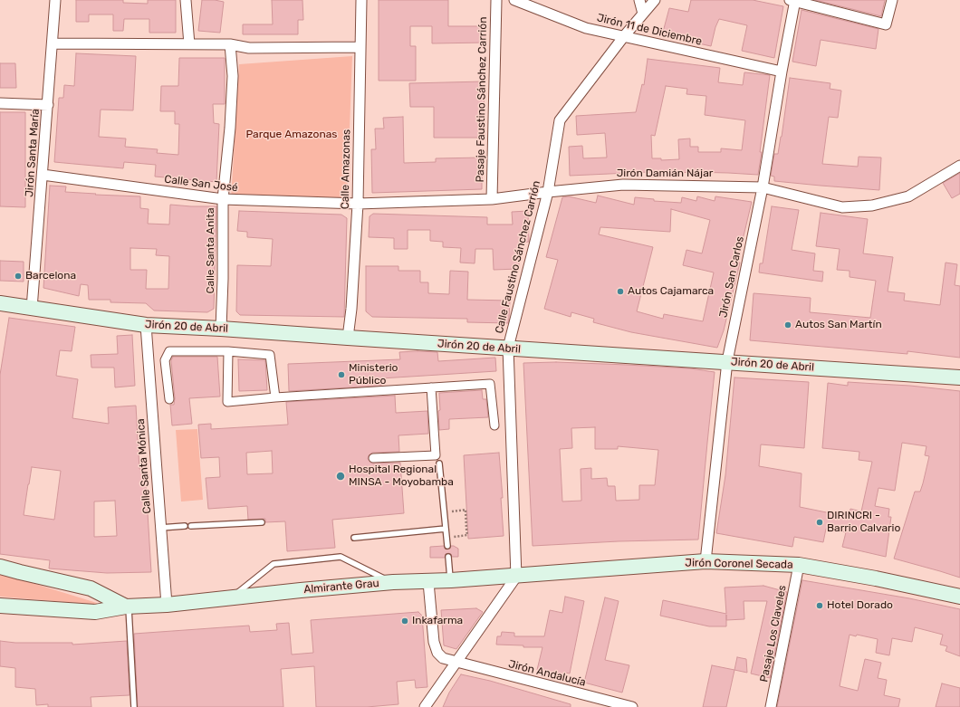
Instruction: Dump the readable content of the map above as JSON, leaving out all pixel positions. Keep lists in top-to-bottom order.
{
  "streets": {
    "main road": ["Jirón 20 de Abril", "Jirón Coronel Secada", "Almirante Grau"],
    "street": [
      "Jirón 11 de Diciembre",
      "Pasaje Faustino Sánchez Carrión",
      "Jirón Santa María",
      "Calle Amazonas",
      "Jirón Damián Nájar",
      "Calle San José",
      "Calle Santa Anita",
      "Calle Faustino Sánchez Carrión",
      "Jirón San Carlos",
      "Calle Santa Mónica",
      "Pasaje Los Claveles",
      "Jirón Andalucía"
    ]
  },
  "crossings": [
    ["Jirón 11 de Diciembre", "Calle Faustino Sánchez Carrión"],
    ["Jirón 11 de Diciembre", "Jirón San Carlos"],
    ["Pasaje Faustino Sánchez Carrión", "Jirón Damián Nájar"],
    ["Jirón Santa María", "Calle San José"],
    ["Jirón Santa María", "Jirón 20 de Abril"],
    ["Calle Amazonas", "Jirón Damián Nájar"],
    ["Calle Amazonas", "Calle San José"],
    ["Calle Amazonas", "Jirón 20 de Abril"],
    ["Jirón Damián Nájar", "Calle San José"],
    ["Jirón Damián Nájar", "Calle Faustino Sánchez Carrión"],
    ["Jirón Damián Nájar", "Jirón San Carlos"],
    ["Calle San José", "Calle Santa Anita"],
    ["Calle Santa Anita", "Jirón 20 de Abril"],
    ["Calle Faustino Sánchez Carrión", "Jirón 20 de Abril"],
    ["Calle Faustino Sánchez Carrión", "Jirón Coronel Secada"],
    ["Calle Faustino Sánchez Carrión", "Almirante Grau"],
    ["Jirón San Carlos", "Jirón 20 de Abril"],
    ["Jirón San Carlos", "Jirón Coronel Secada"],
    ["Jirón 20 de Abril", "Calle Santa Mónica"],
    ["Calle Santa Mónica", "Almirante Grau"],
    ["Jirón Coronel Secada", "Almirante Grau"],
    ["Jirón Coronel Secada", "Pasaje Los Claveles"],
    ["Almirante Grau", "Jirón Andalucía"]
  ],
  "parks": ["Parque Amazonas"],
  "places": [
    "Barcelona",
    "Autos Cajamarca",
    "Autos San Martín",
    "Ministerio Público",
    "Hospital Regional MINSA - Moyobamba",
    "DIRINCRI - Barrio Calvario",
    "Hotel Dorado",
    "Inkafarma"
  ]
}
